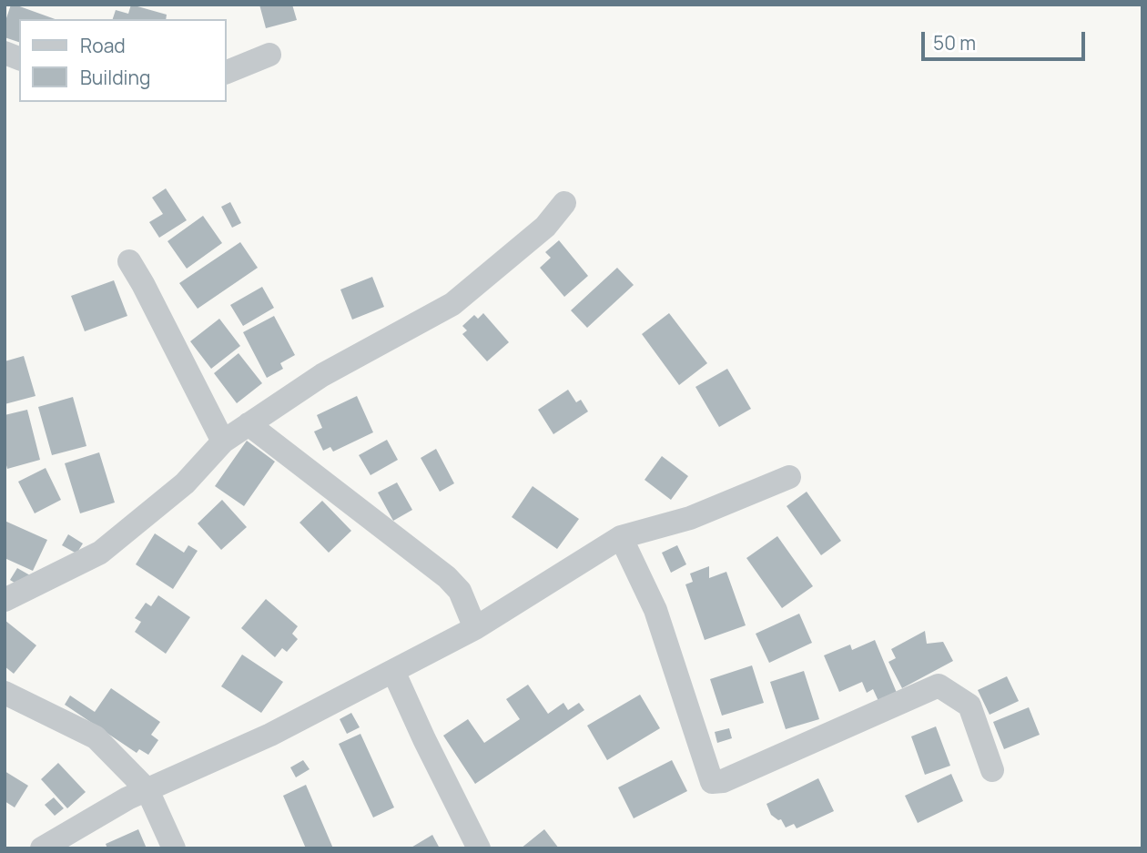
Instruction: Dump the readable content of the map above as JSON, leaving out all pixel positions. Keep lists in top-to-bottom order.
{
  "legend": ["Road", "Building"],
  "scale_bar": "50 m"
}
